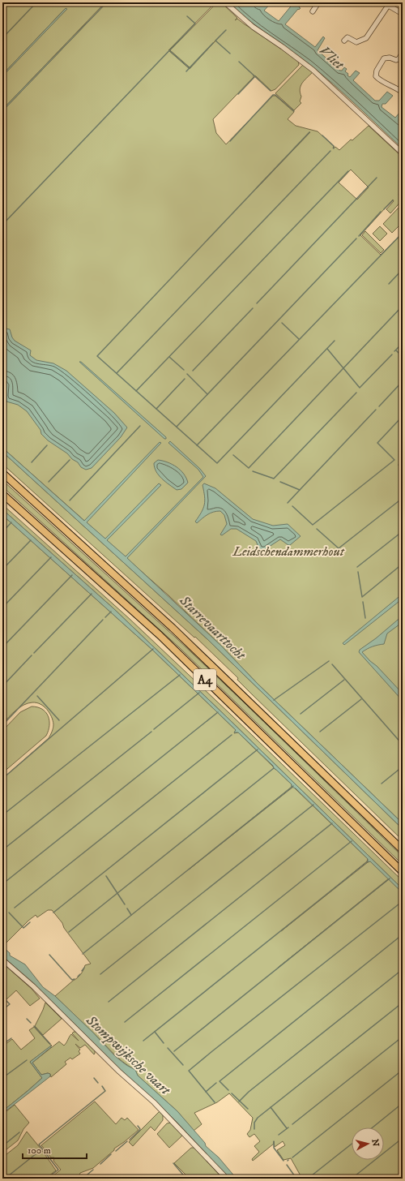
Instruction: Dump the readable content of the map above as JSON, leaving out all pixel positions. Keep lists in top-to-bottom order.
{
  "streets": {
    "highway": ["A4"]
  },
  "water": ["Vliet", "Starrevaarttocht", "Stompwijksche vaart"],
  "parks": ["Leidschendammerhout"],
  "scale_bar": "100 m",
  "north": "right"
}
